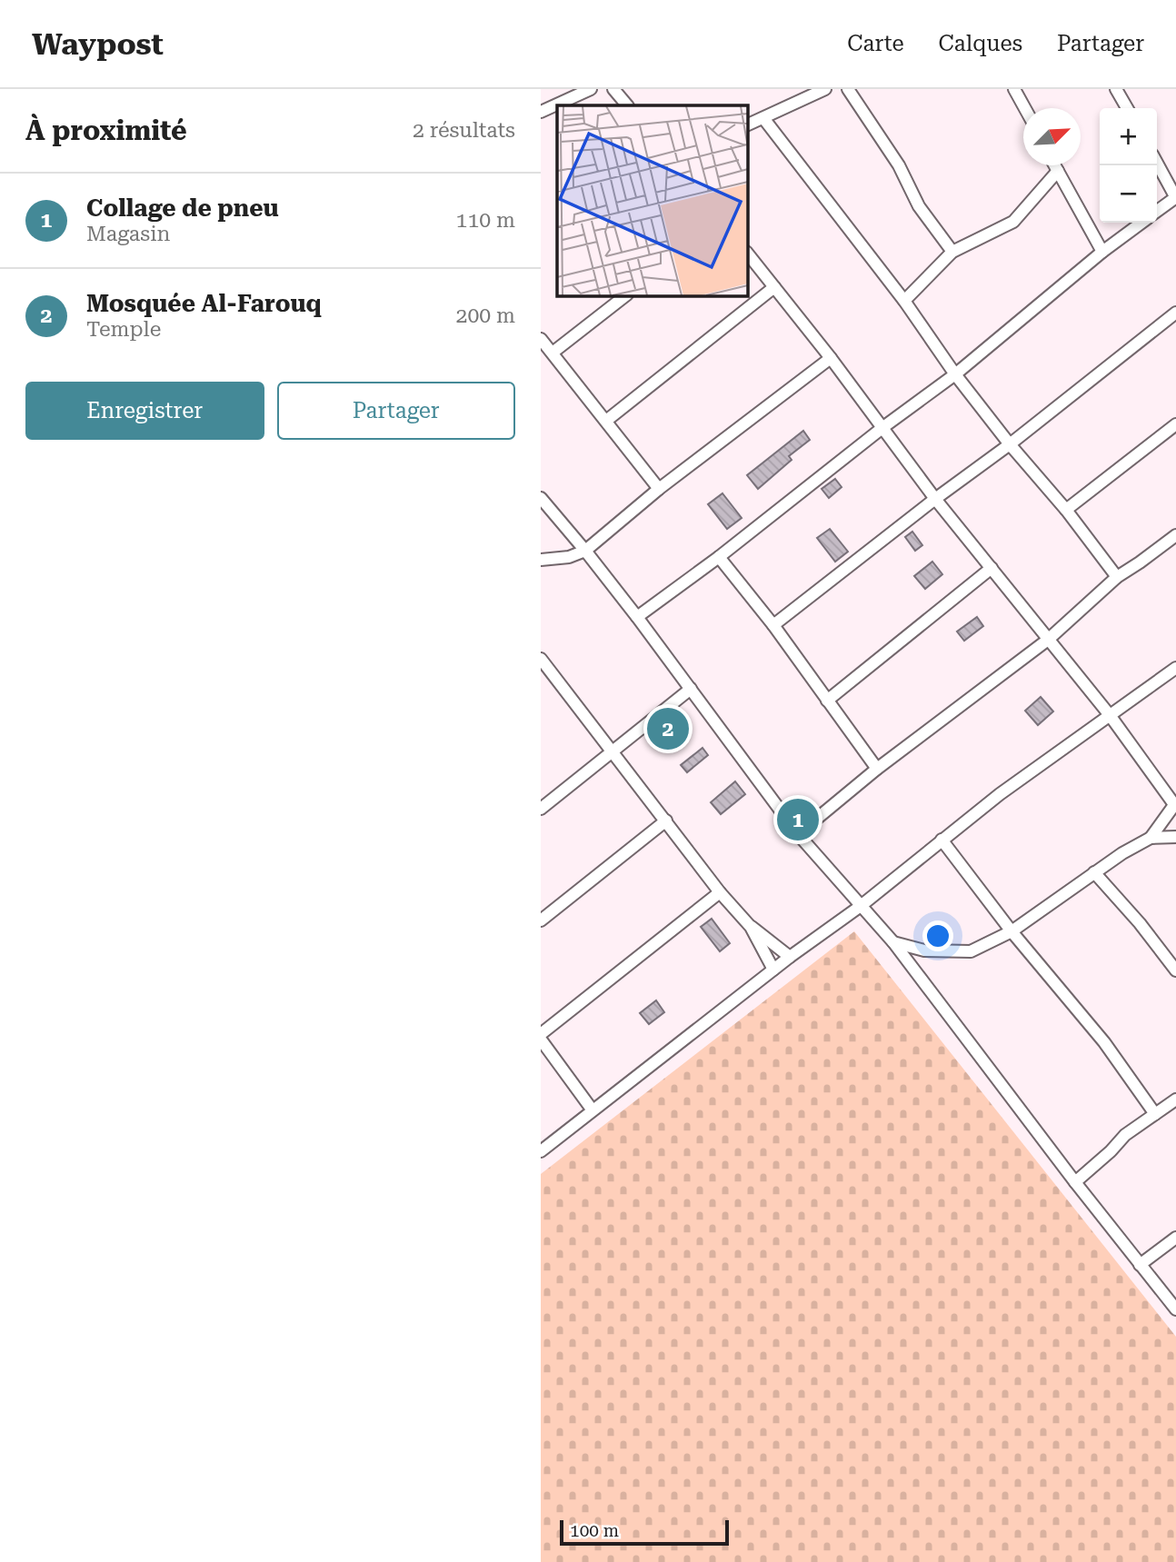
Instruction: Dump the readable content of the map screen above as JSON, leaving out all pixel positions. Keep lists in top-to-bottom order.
{
  "scale_bar": "100 m",
  "north": "top right",
  "page": {
    "header": "Waypost",
    "nav": ["Carte", "Calques", "Partager"],
    "heading": ["À proximité", "2 résultats"],
    "map_buttons": ["+", "−"],
    "list": [
      {
        "mark": "1",
        "name": "Collage de pneu",
        "note": "Magasin",
        "value": "110 m"
      },
      {
        "mark": "2",
        "name": "Mosquée Al-Farouq",
        "note": "Temple",
        "value": "200 m"
      }
    ],
    "buttons": ["Enregistrer", "Partager"],
    "pins": ["2", "1"],
    "scale": "100 m"
  }
}
